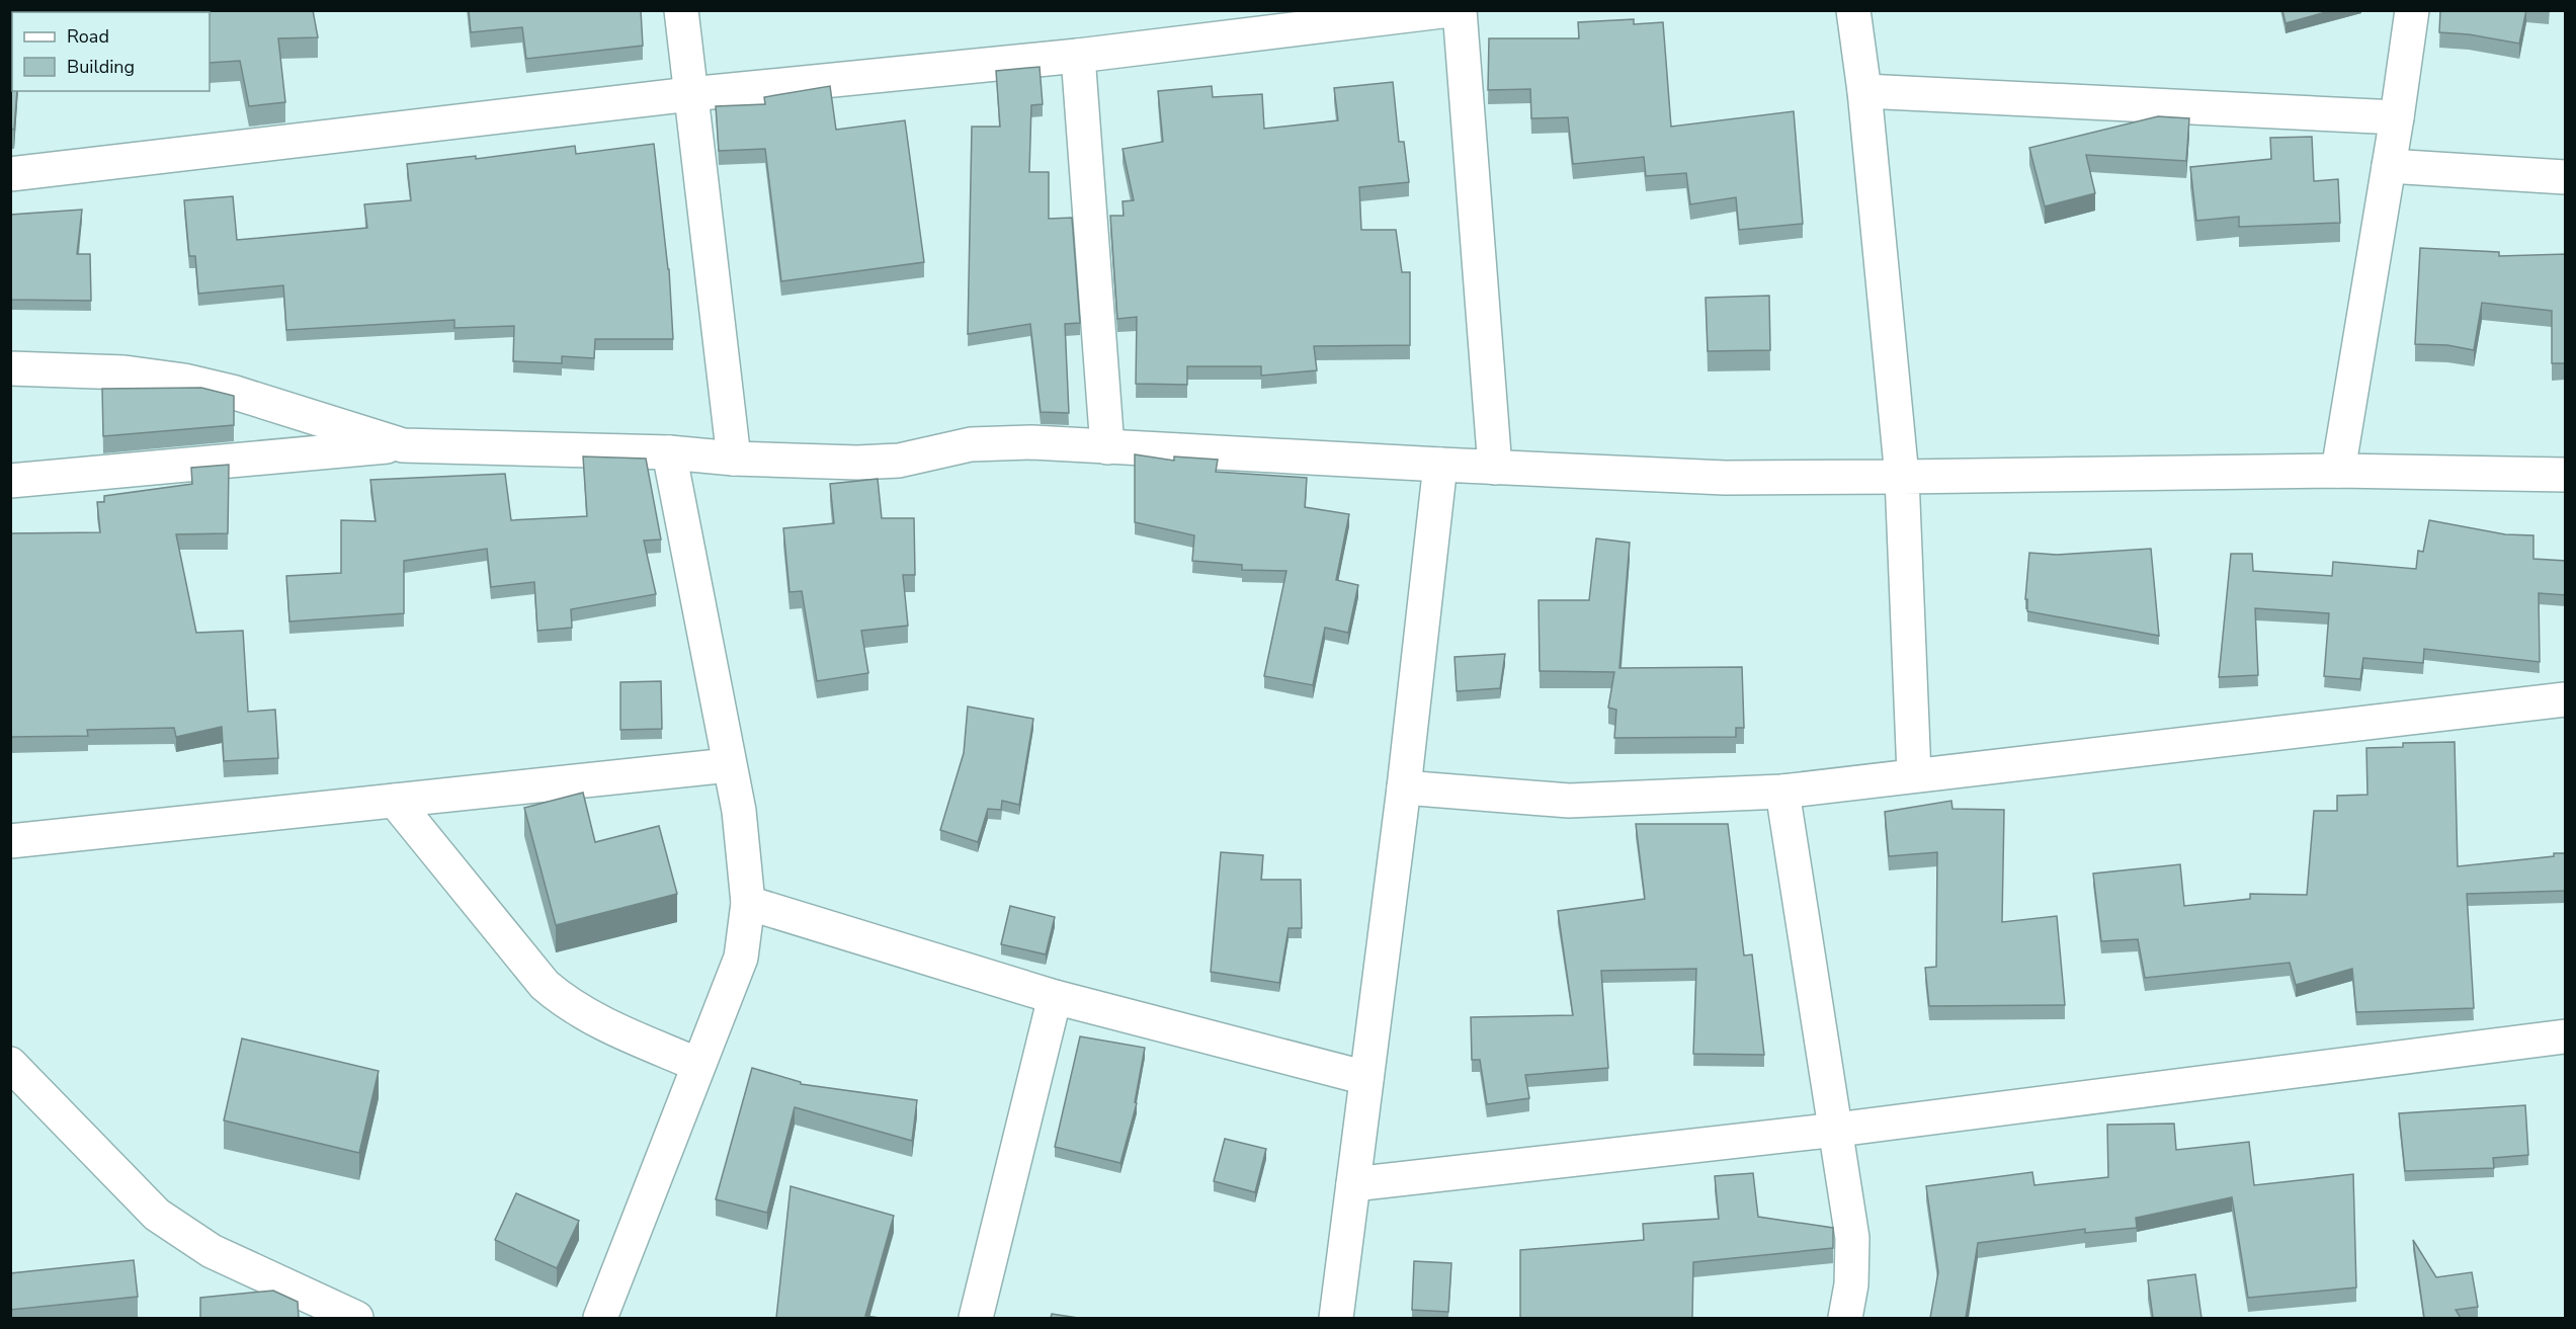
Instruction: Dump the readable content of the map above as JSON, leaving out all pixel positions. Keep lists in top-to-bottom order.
{
  "legend": ["Road", "Building"]
}
